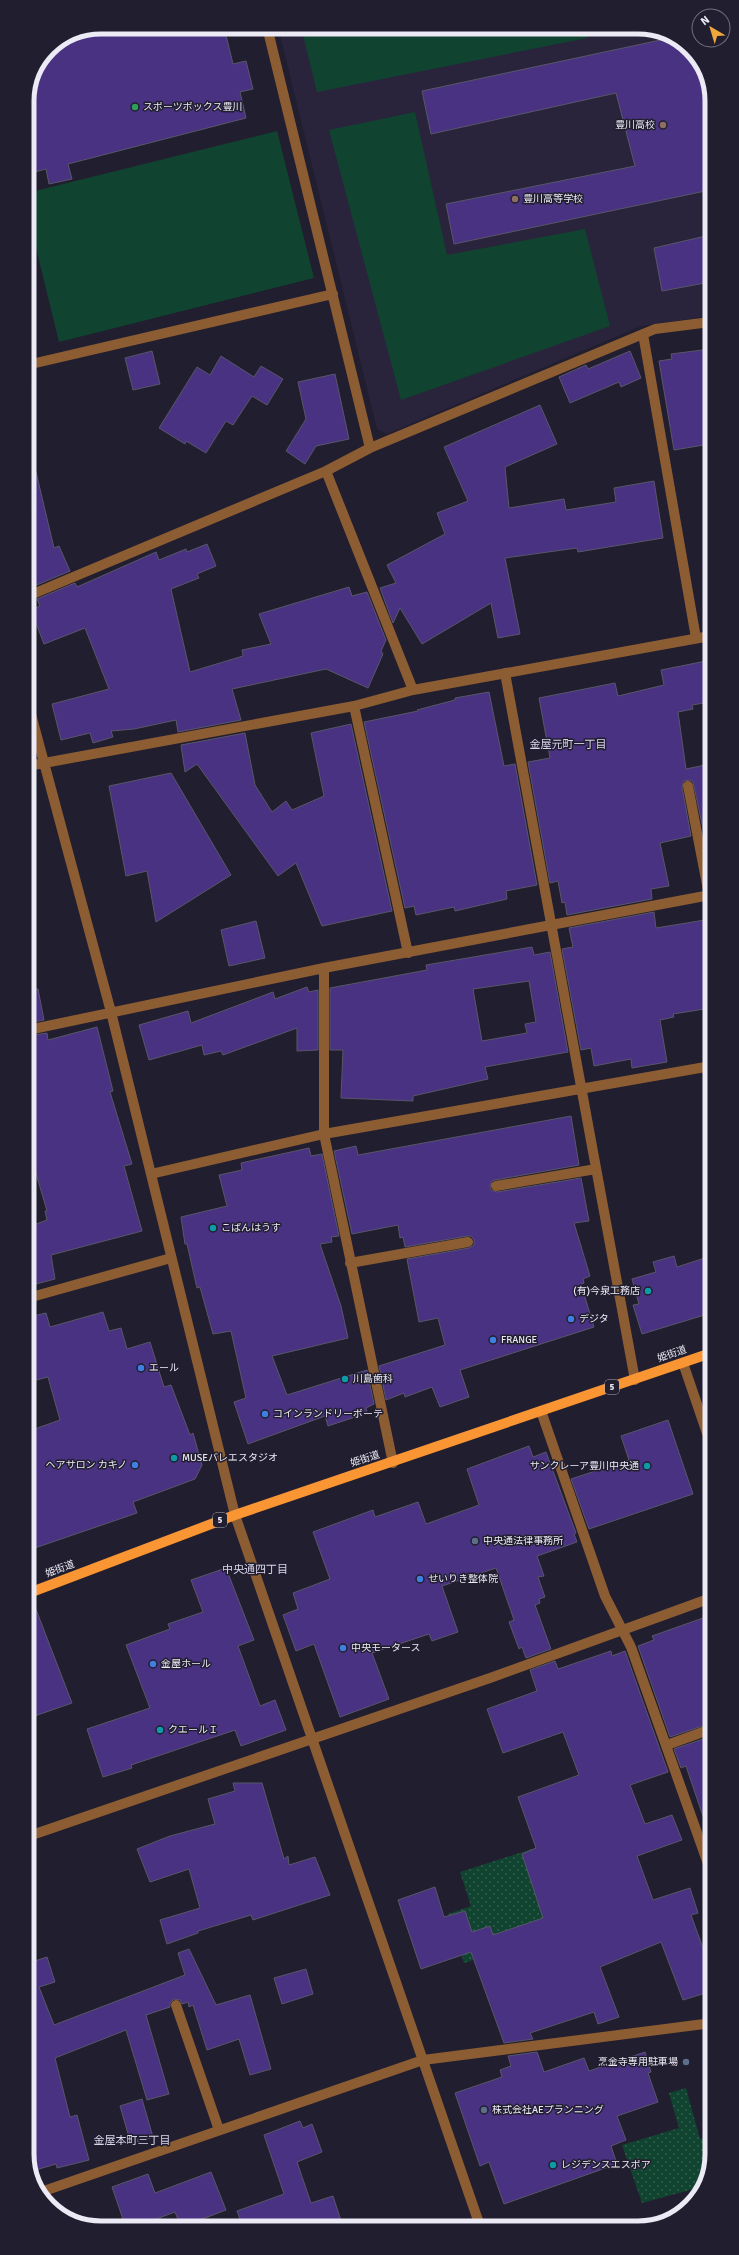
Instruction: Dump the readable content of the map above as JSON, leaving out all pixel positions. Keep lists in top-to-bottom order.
{
  "streets": {
    "main road": ["姫街道", "5"]
  },
  "districts": ["金屋元町一丁目", "中央通四丁目", "金屋本町三丁目"],
  "places": [
    "スポーツボックス豊川",
    "豊川高校",
    "豊川高等学校",
    "こぱんはうす",
    "(有)今泉工務店",
    "デジタ",
    "FRANGE",
    "エール",
    "川島歯科",
    "コインランドリーボーテ",
    "MUSEバレエスタジオ",
    "ヘアサロン カキノ",
    "サンクレーア豊川中央通",
    "中央通法律事務所",
    "せいりき整体院",
    "中央モータース",
    "金屋ホール",
    "クエールＩ",
    "烹金寺専用駐車場",
    "株式会社AEプランニング",
    "レジデンスエスポア"
  ],
  "north": "top left"
}
